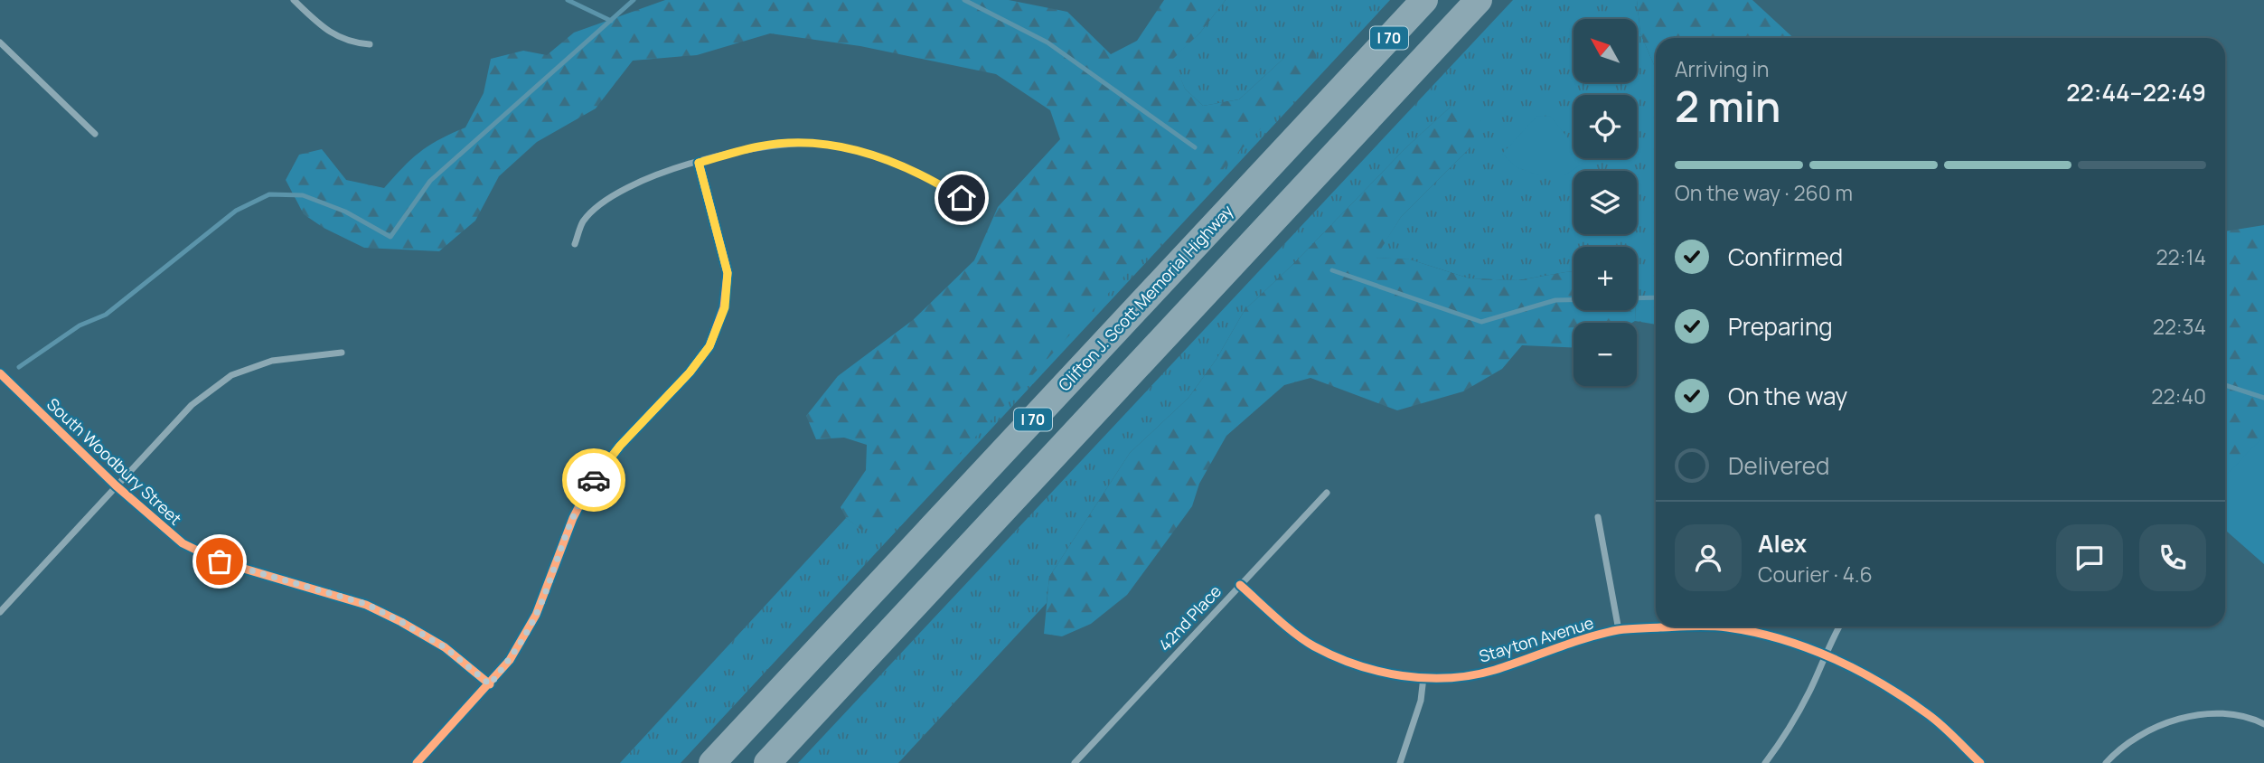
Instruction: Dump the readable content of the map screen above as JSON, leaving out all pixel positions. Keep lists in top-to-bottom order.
{
  "streets": {
    "highway": ["I 70", "Clifton J. Scott Memorial Highway"],
    "street": ["South Woodbury Street", "42nd Place", "Stayton Avenue"]
  },
  "crossings": [
    ["42nd Place", "Stayton Avenue"]
  ],
  "north": "top left",
  "page": {
    "map_buttons": ["+", "−"],
    "heading": ["2 min", "Arriving in", "22:44–22:49"],
    "panel": ["Alex", "Courier · 4.6"],
    "bar": "On the way · 260 m",
    "list": [
      ["Confirmed", "22:14"],
      ["Preparing", "22:34"],
      ["On the way", "22:40"],
      "Delivered"
    ]
  }
}
